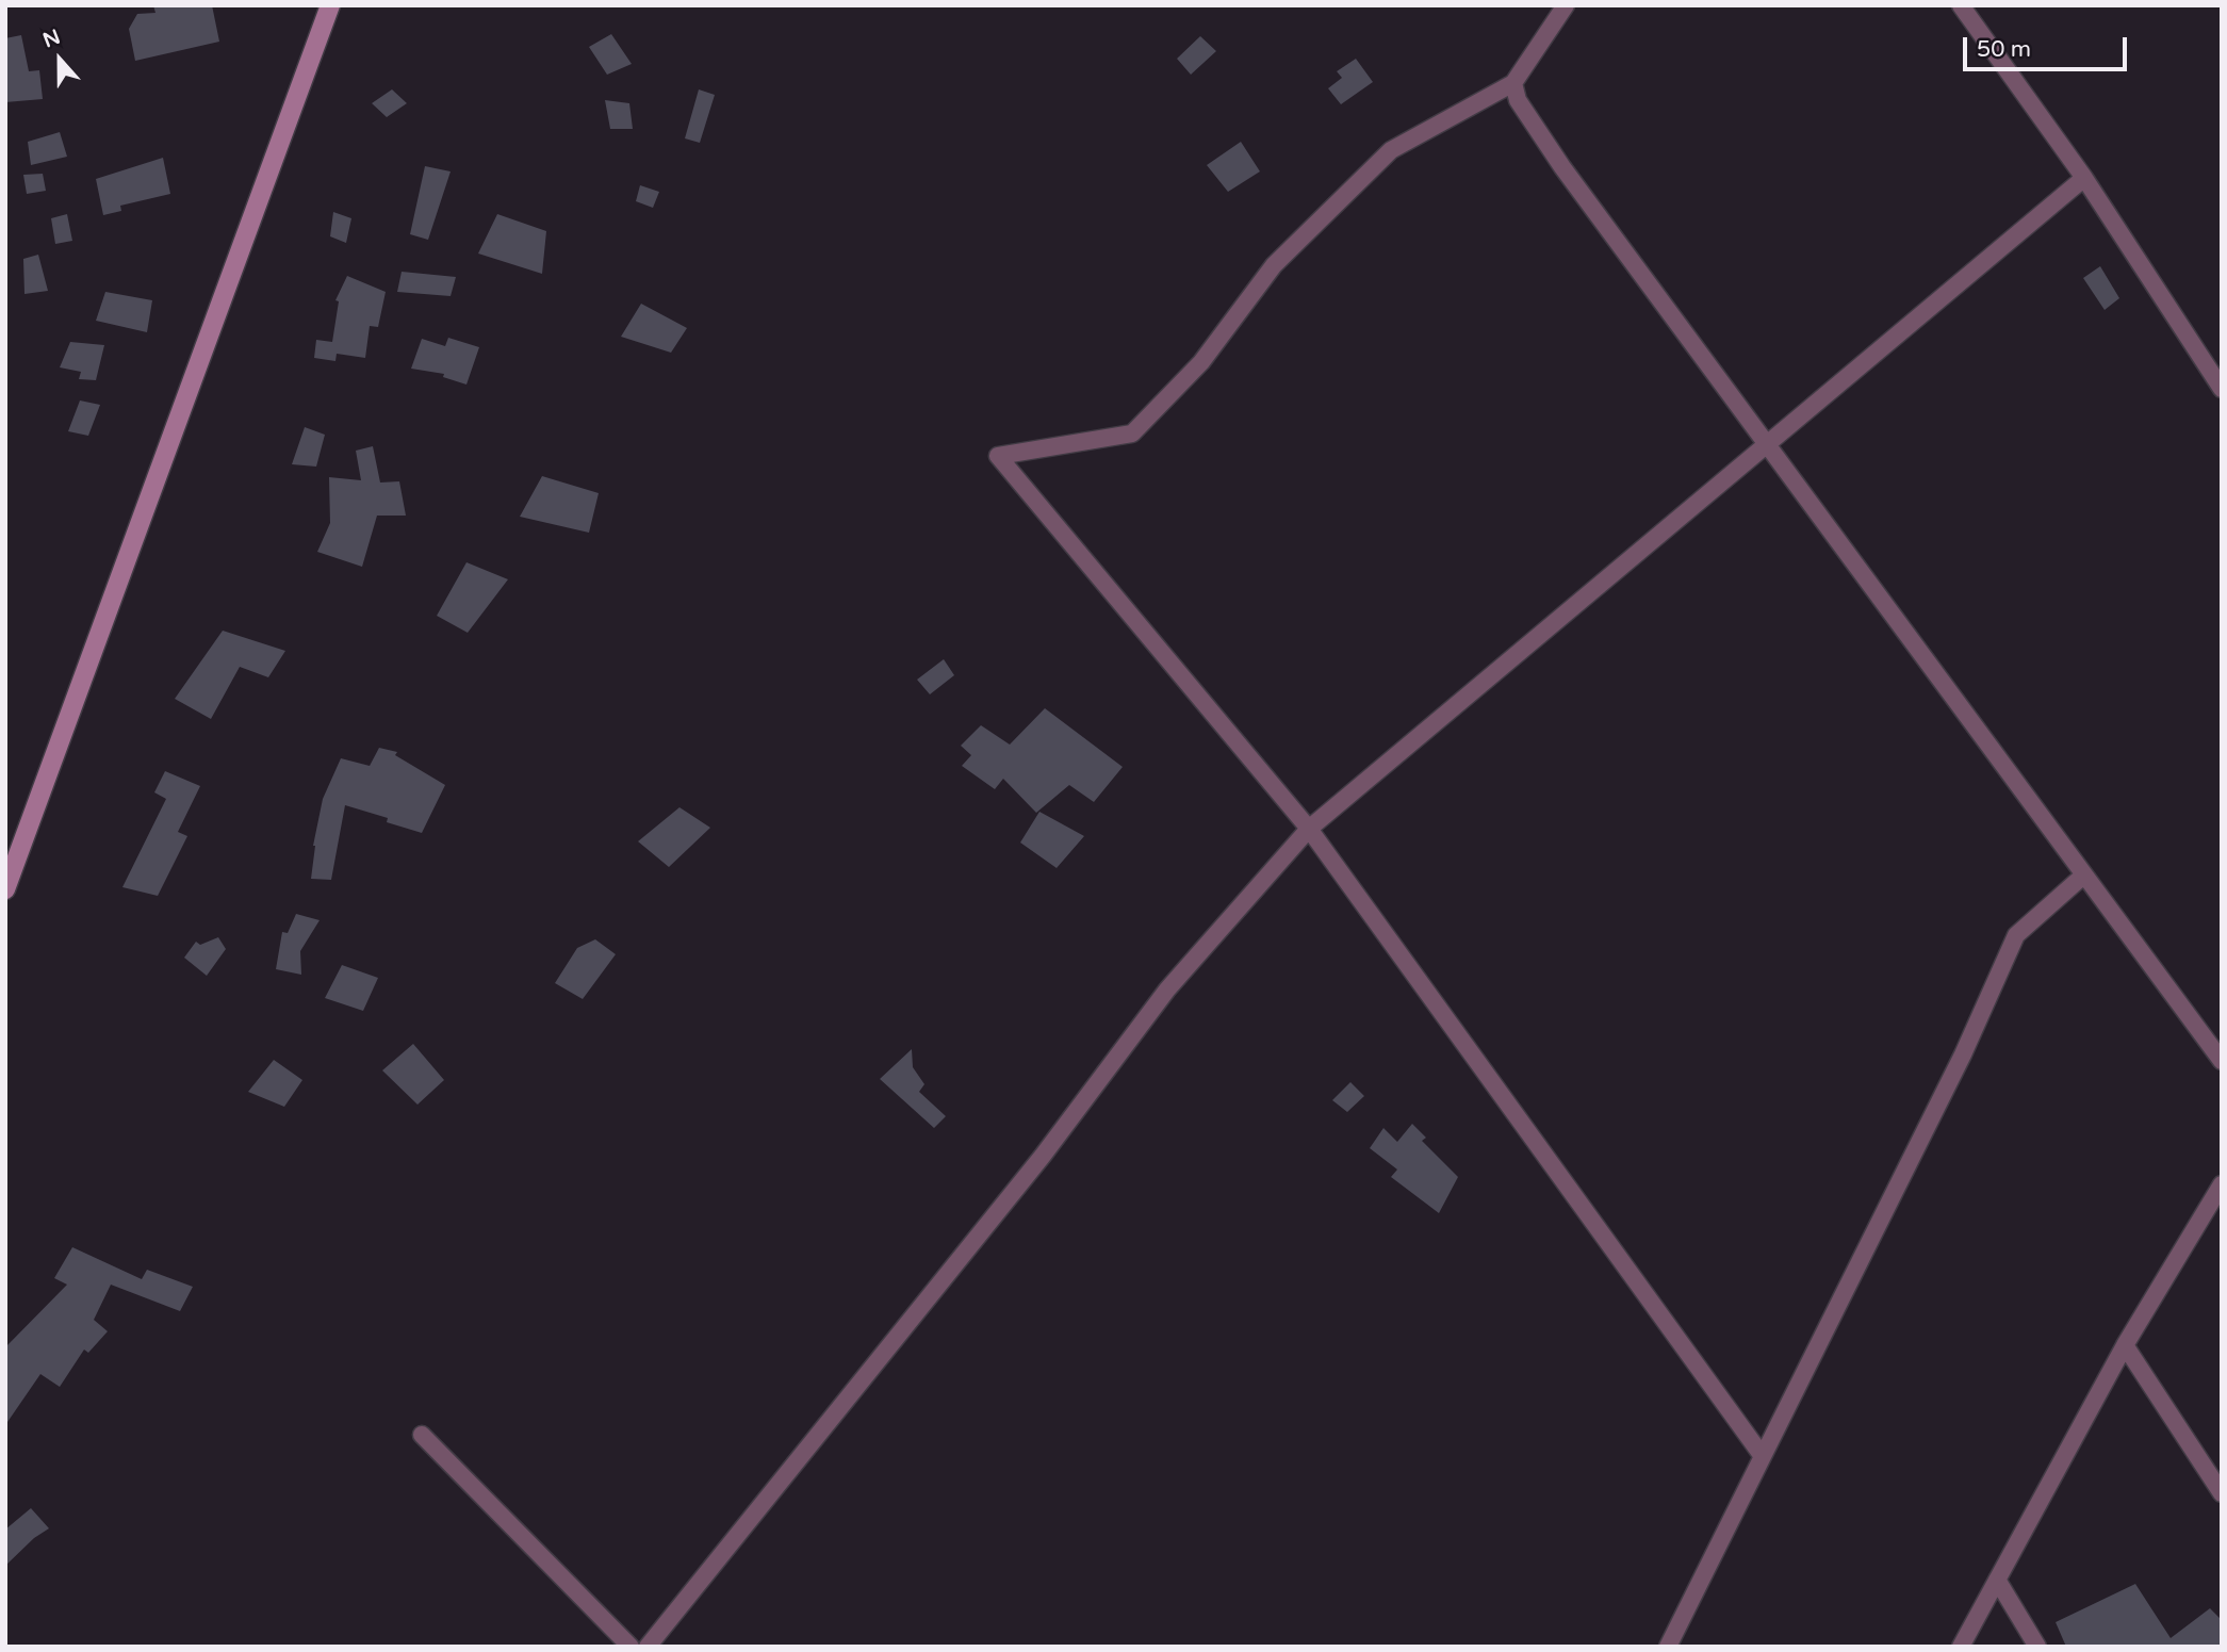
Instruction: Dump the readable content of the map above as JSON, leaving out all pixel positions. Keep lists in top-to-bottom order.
{
  "scale_bar": "50 m",
  "north": "top"
}
